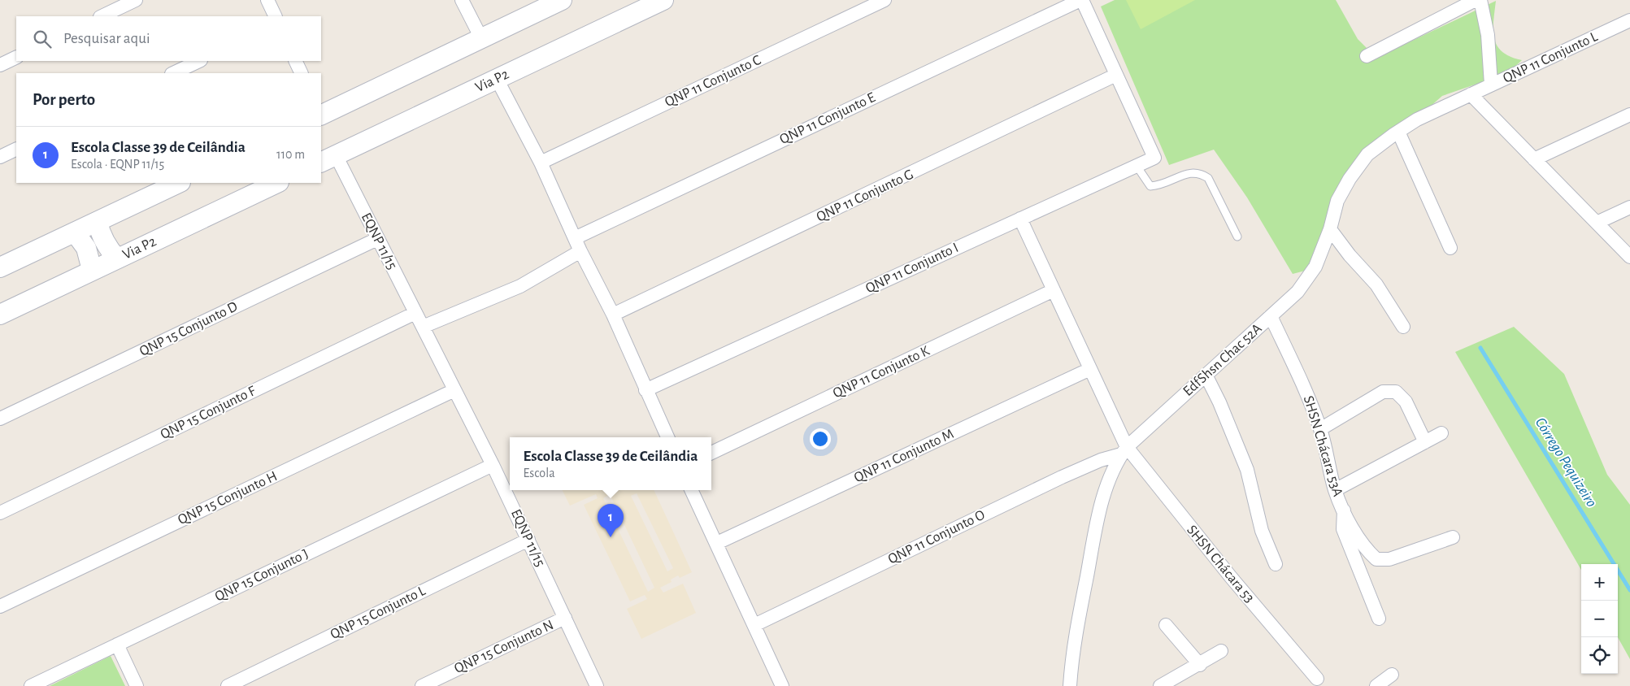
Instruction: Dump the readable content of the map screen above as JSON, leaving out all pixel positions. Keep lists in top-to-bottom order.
{
  "streets": {
    "main road": ["Via P2"],
    "street": [
      "QNP 11 Conjunto L",
      "QNP 11 Conjunto C",
      "QNP 11 Conjunto E",
      "QNP 11 Conjunto G",
      "EQNP 11/15",
      "QNP 11 Conjunto I",
      "QNP 15 Conjunto D",
      "EdfShsn Chac 52A",
      "QNP 11 Conjunto K",
      "QNP 15 Conjunto F",
      "SHSN Chácara 53A",
      "QNP 11 Conjunto M",
      "QNP 15 Conjunto H",
      "QNP 11 Conjunto O",
      "SHSN Chácara 53",
      "QNP 15 Conjunto J",
      "QNP 15 Conjunto L",
      "QNP 15 Conjunto N"
    ]
  },
  "crossings": [
    ["QNP 11 Conjunto L", "EdfShsn Chac 52A"],
    ["Via P2", "EQNP 11/15"],
    ["QNP 11 Conjunto G", "QNP 11 Conjunto I"],
    ["EQNP 11/15", "QNP 15 Conjunto D"],
    ["EQNP 11/15", "QNP 15 Conjunto F"],
    ["EQNP 11/15", "QNP 15 Conjunto H"],
    ["EQNP 11/15", "QNP 15 Conjunto J"],
    ["EQNP 11/15", "QNP 15 Conjunto L"],
    ["EQNP 11/15", "QNP 15 Conjunto N"],
    ["QNP 11 Conjunto I", "SHSN Chácara 53"],
    ["EdfShsn Chac 52A", "SHSN Chácara 53A"],
    ["EdfShsn Chac 52A", "QNP 11 Conjunto O"],
    ["EdfShsn Chac 52A", "SHSN Chácara 53"],
    ["QNP 11 Conjunto K", "SHSN Chácara 53"],
    ["QNP 11 Conjunto M", "SHSN Chácara 53"],
    ["QNP 11 Conjunto O", "SHSN Chácara 53"]
  ],
  "water": ["Córrego Pequizeiro"],
  "page": {
    "search": "Pesquisar aqui",
    "heading": "Por perto",
    "list": [
      {
        "mark": "1",
        "name": "Escola Classe 39 de Ceilândia",
        "note": "Escola · EQNP 11/15",
        "value": "110 m"
      }
    ],
    "popup": ["Escola Classe 39 de Ceilândia", "Escola"],
    "pins": "1",
    "map_buttons": ["+", "−"]
  }
}
